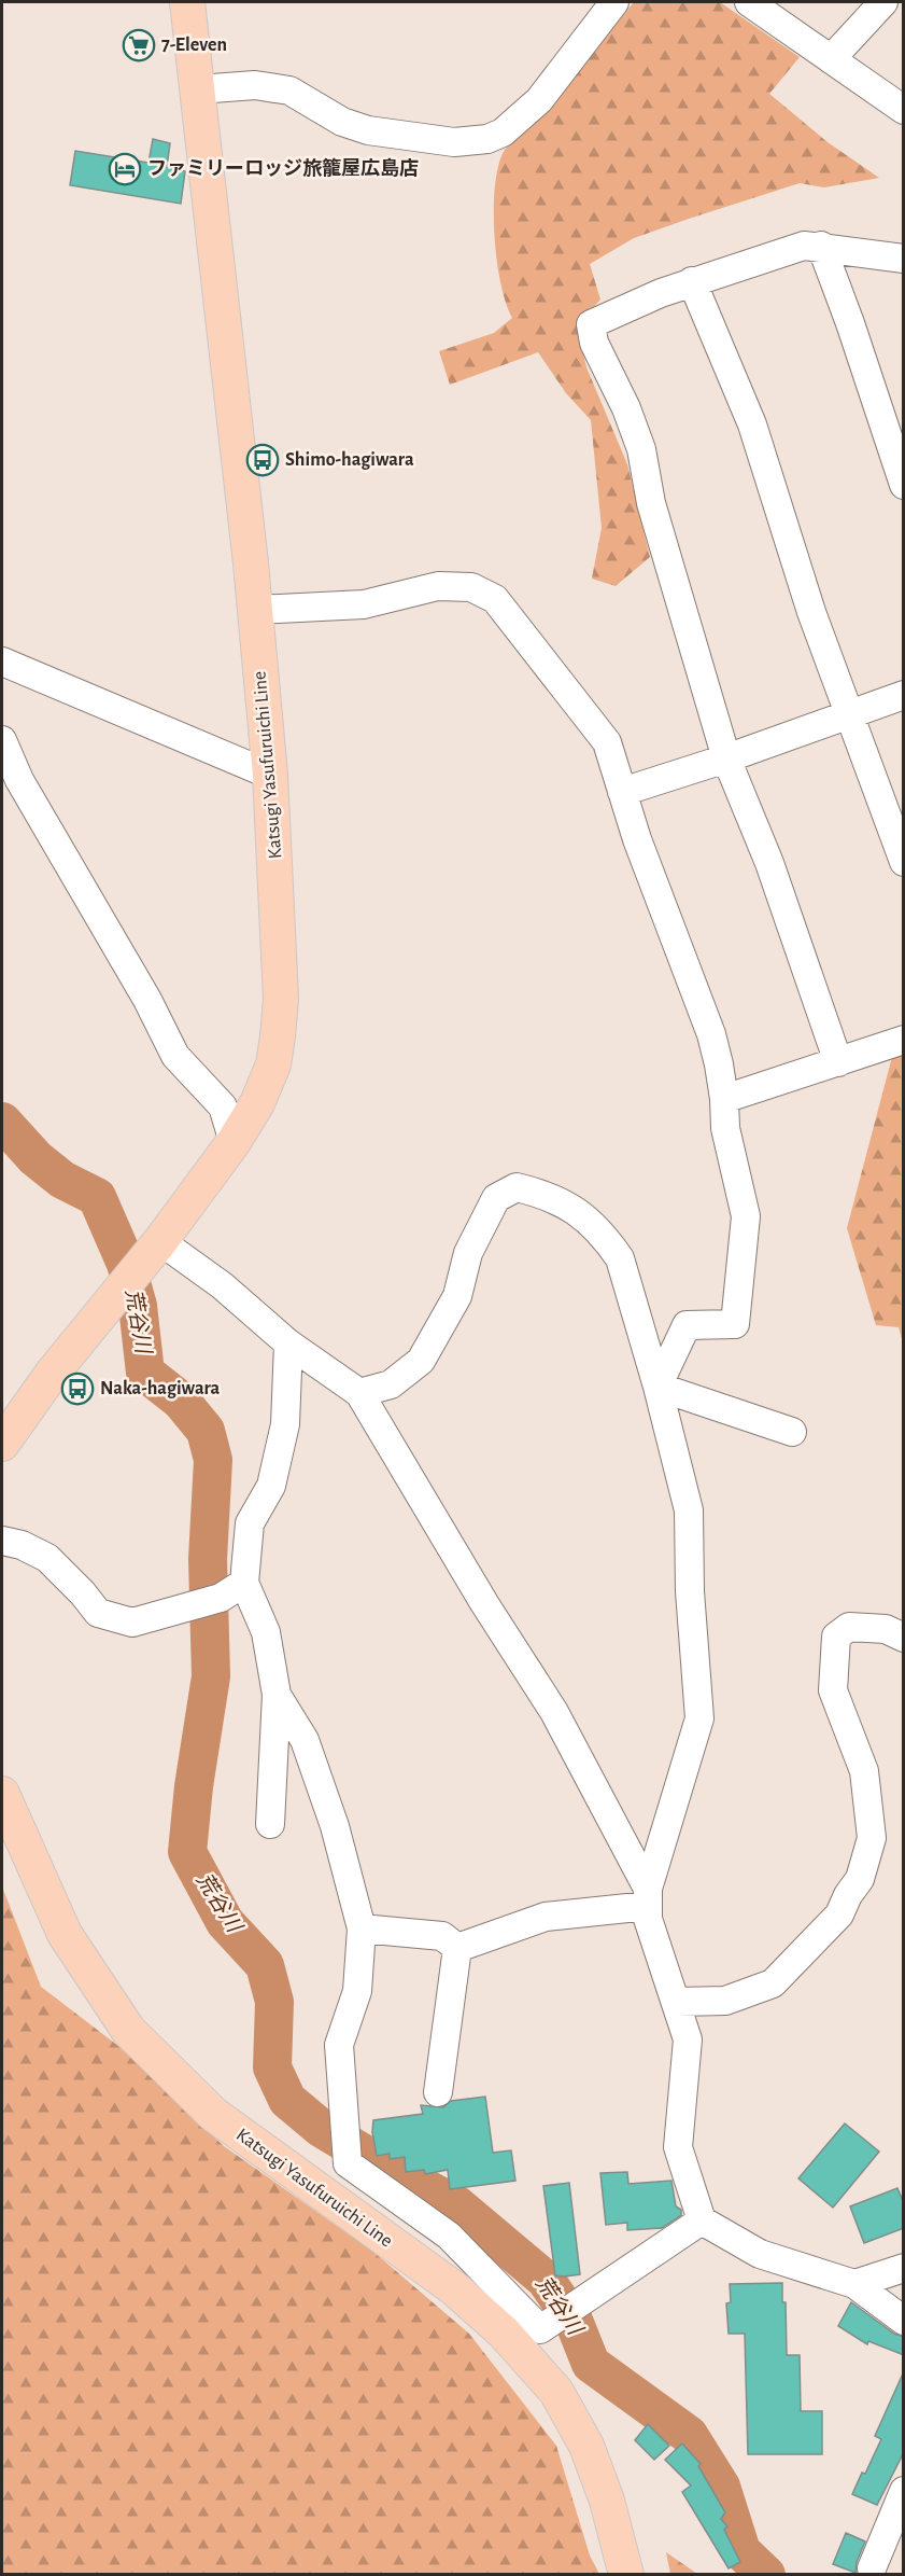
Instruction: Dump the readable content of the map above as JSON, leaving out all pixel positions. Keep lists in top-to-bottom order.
{
  "streets": {
    "main road": ["Katsugi Yasufuruichi Line"]
  },
  "water": ["荒谷川"],
  "places": {
    "supermarket": ["7-Eleven"],
    "hotel": ["ファミリーロッジ旅籠屋広島店"],
    "bus stop": ["Shimo-hagiwara", "Naka-hagiwara"]
  }
}
